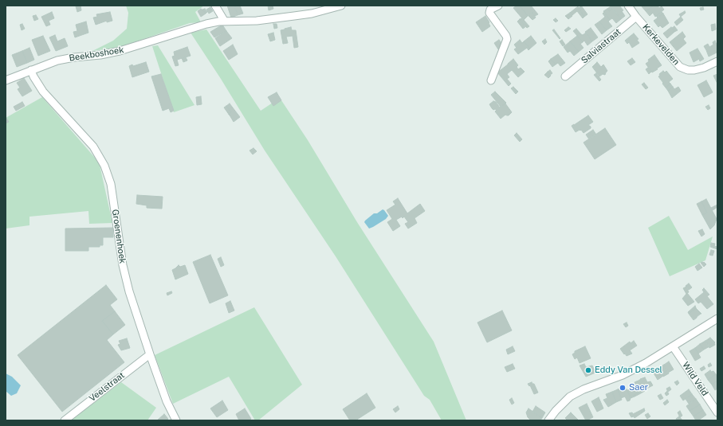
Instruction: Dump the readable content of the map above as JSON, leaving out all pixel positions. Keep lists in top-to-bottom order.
{
  "streets": {
    "street": [
      "Kerkevelden",
      "Salviastraat",
      "Beekboshoek",
      "Groenenhoek",
      "Wild Veld",
      "Veelstraat"
    ]
  },
  "crossings": [
    ["Kerkevelden", "Salviastraat"],
    ["Beekboshoek", "Groenenhoek"],
    ["Groenenhoek", "Veelstraat"]
  ],
  "places": ["Eddy Van Dessel", "Saer"]
}
